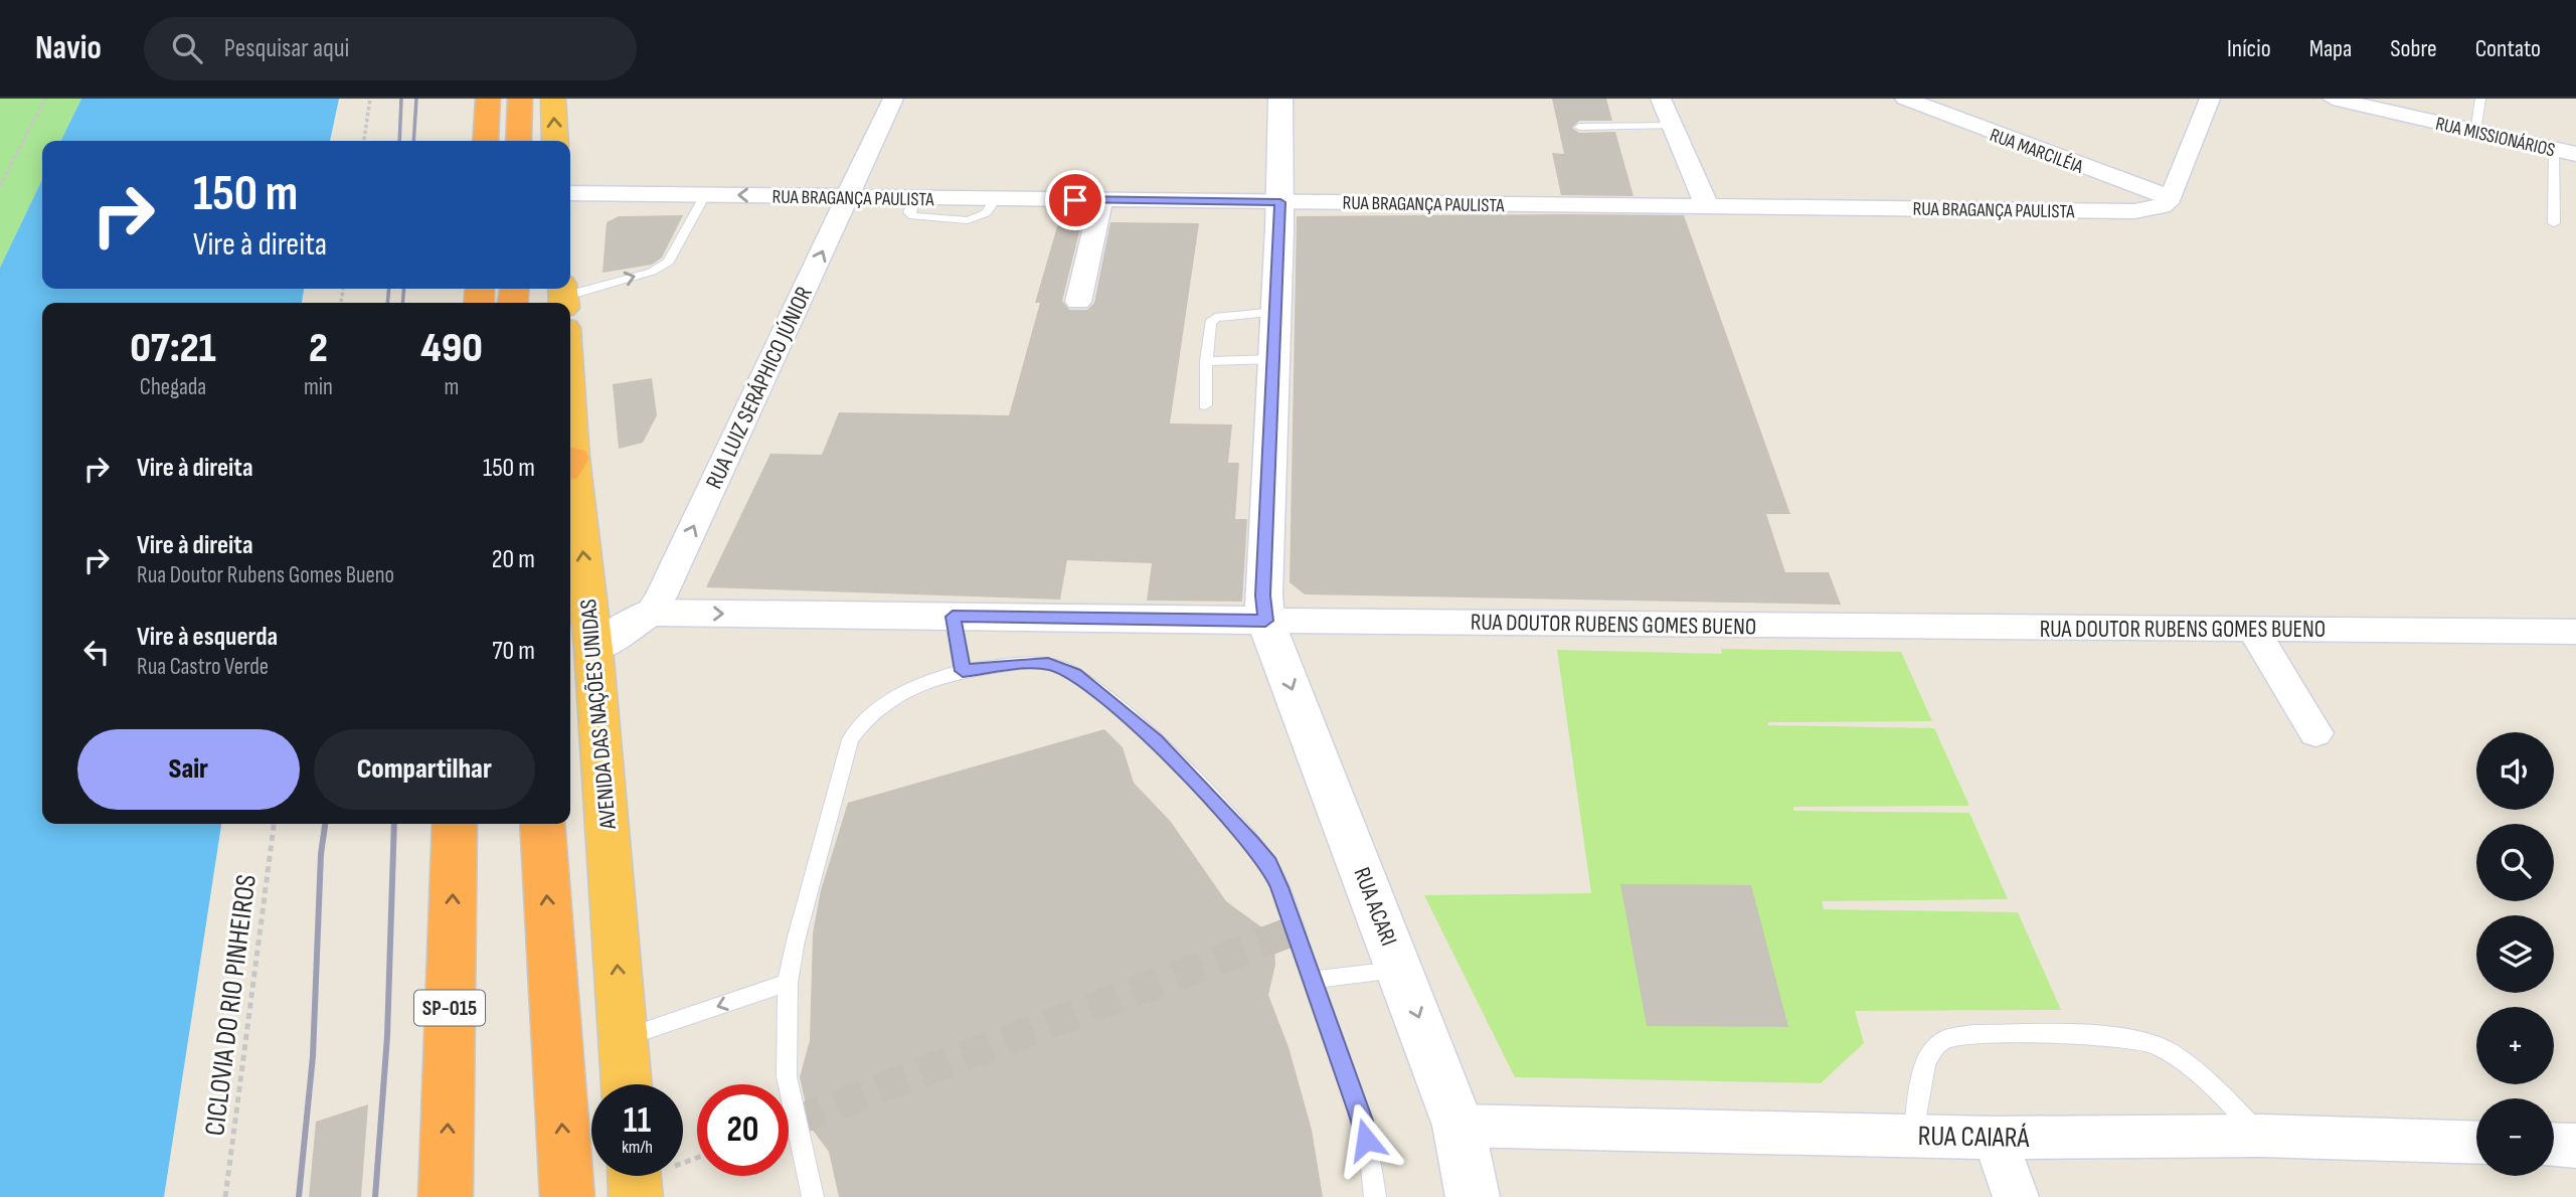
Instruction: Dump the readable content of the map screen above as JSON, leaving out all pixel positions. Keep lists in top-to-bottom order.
{
  "streets": {
    "highway": ["AVENIDA DAS NAÇÕES UNIDAS", "SP-015"],
    "street": [
      "RUA MISSIONÁRIOS",
      "RUA MARCILÉIA",
      "RUA BRAGANÇA PAULISTA",
      "RUA LUIZ SERÁPHICO JÚNIOR",
      "RUA DOUTOR RUBENS GOMES BUENO",
      "RUA ACARI",
      "RUA CAIARÁ"
    ],
    "path": ["CICLOVIA DO RIO PINHEIROS"]
  },
  "crossings": [
    ["RUA MARCILÉIA", "RUA BRAGANÇA PAULISTA"],
    ["RUA BRAGANÇA PAULISTA", "RUA LUIZ SERÁPHICO JÚNIOR"],
    ["RUA BRAGANÇA PAULISTA", "RUA ACARI"],
    ["RUA LUIZ SERÁPHICO JÚNIOR", "RUA DOUTOR RUBENS GOMES BUENO"],
    ["RUA LUIZ SERÁPHICO JÚNIOR", "AVENIDA DAS NAÇÕES UNIDAS"],
    ["RUA DOUTOR RUBENS GOMES BUENO", "RUA ACARI"],
    ["RUA ACARI", "RUA CAIARÁ"]
  ],
  "one_way": ["RUA LUIZ SERÁPHICO JÚNIOR", "RUA ACARI"],
  "page": {
    "header": "Navio",
    "search": "Pesquisar aqui",
    "nav": [
      "Início",
      "Mapa",
      "Sobre",
      "Contato"
    ],
    "turn": ["150 m", "Vire à direita"],
    "eta": [
      "07:21",
      "Chegada",
      "2",
      "min",
      "490",
      "m"
    ],
    "list": [
      {
        "name": "Vire à direita",
        "value": "150 m"
      },
      {
        "name": "Vire à direita",
        "note": "Rua Doutor Rubens Gomes Bueno",
        "value": "20 m"
      },
      {
        "name": "Vire à esquerda",
        "note": "Rua Castro Verde",
        "value": "70 m"
      }
    ],
    "buttons": ["Sair", "Compartilhar"],
    "map_buttons": ["+", "−"],
    "speed": "11 km/h",
    "limit": "20"
  }
}
